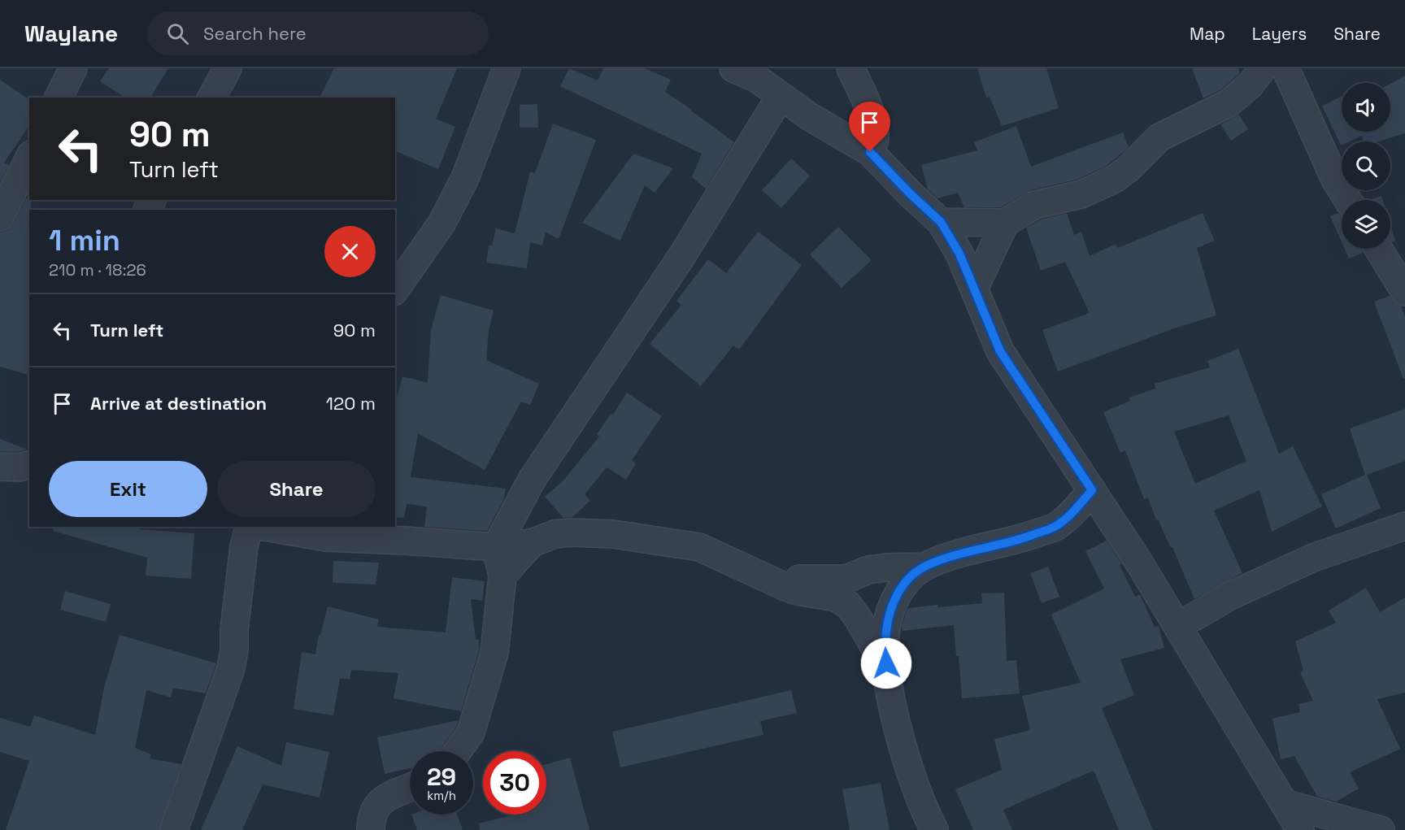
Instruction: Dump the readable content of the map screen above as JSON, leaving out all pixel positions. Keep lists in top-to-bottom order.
{
  "page": {
    "header": "Waylane",
    "search": "Search here",
    "nav": ["Map", "Layers", "Share"],
    "turn": ["90 m", "Turn left"],
    "heading": ["1 min", "210 m · 18:26"],
    "list": [
      {
        "name": "Turn left",
        "value": "90 m"
      },
      {
        "name": "Arrive at destination",
        "value": "120 m"
      }
    ],
    "buttons": ["Exit", "Share"],
    "speed": "29 km/h",
    "limit": "30"
  }
}
